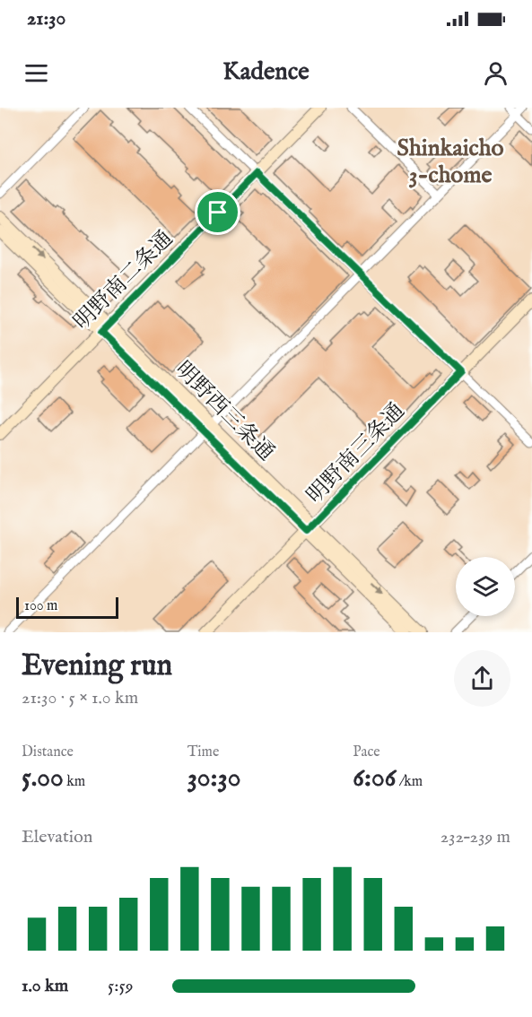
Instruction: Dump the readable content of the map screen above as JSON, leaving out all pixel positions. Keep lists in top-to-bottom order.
{
  "streets": {
    "street": ["明野南二条通", "明野西三条通", "明野南三条通"]
  },
  "crossings": [
    ["明野南二条通", "明野西三条通"],
    ["明野西三条通", "明野南三条通"]
  ],
  "districts": ["Shinkaicho 3-chome"],
  "scale_bar": "100 m",
  "page": {
    "status": "21:30",
    "header": "Kadence",
    "scale": "100 m",
    "heading": ["Evening run", "21:30 · 5 × 1.0 km"],
    "stats": [
      ["Distance", "5.00 km"],
      ["Time", "30:30"],
      ["Pace", "6:06 /km"]
    ],
    "chart": ["Elevation", "232–239 m"],
    "list": [
      {
        "name": "1.0 km",
        "note": "5:59"
      }
    ]
  }
}
